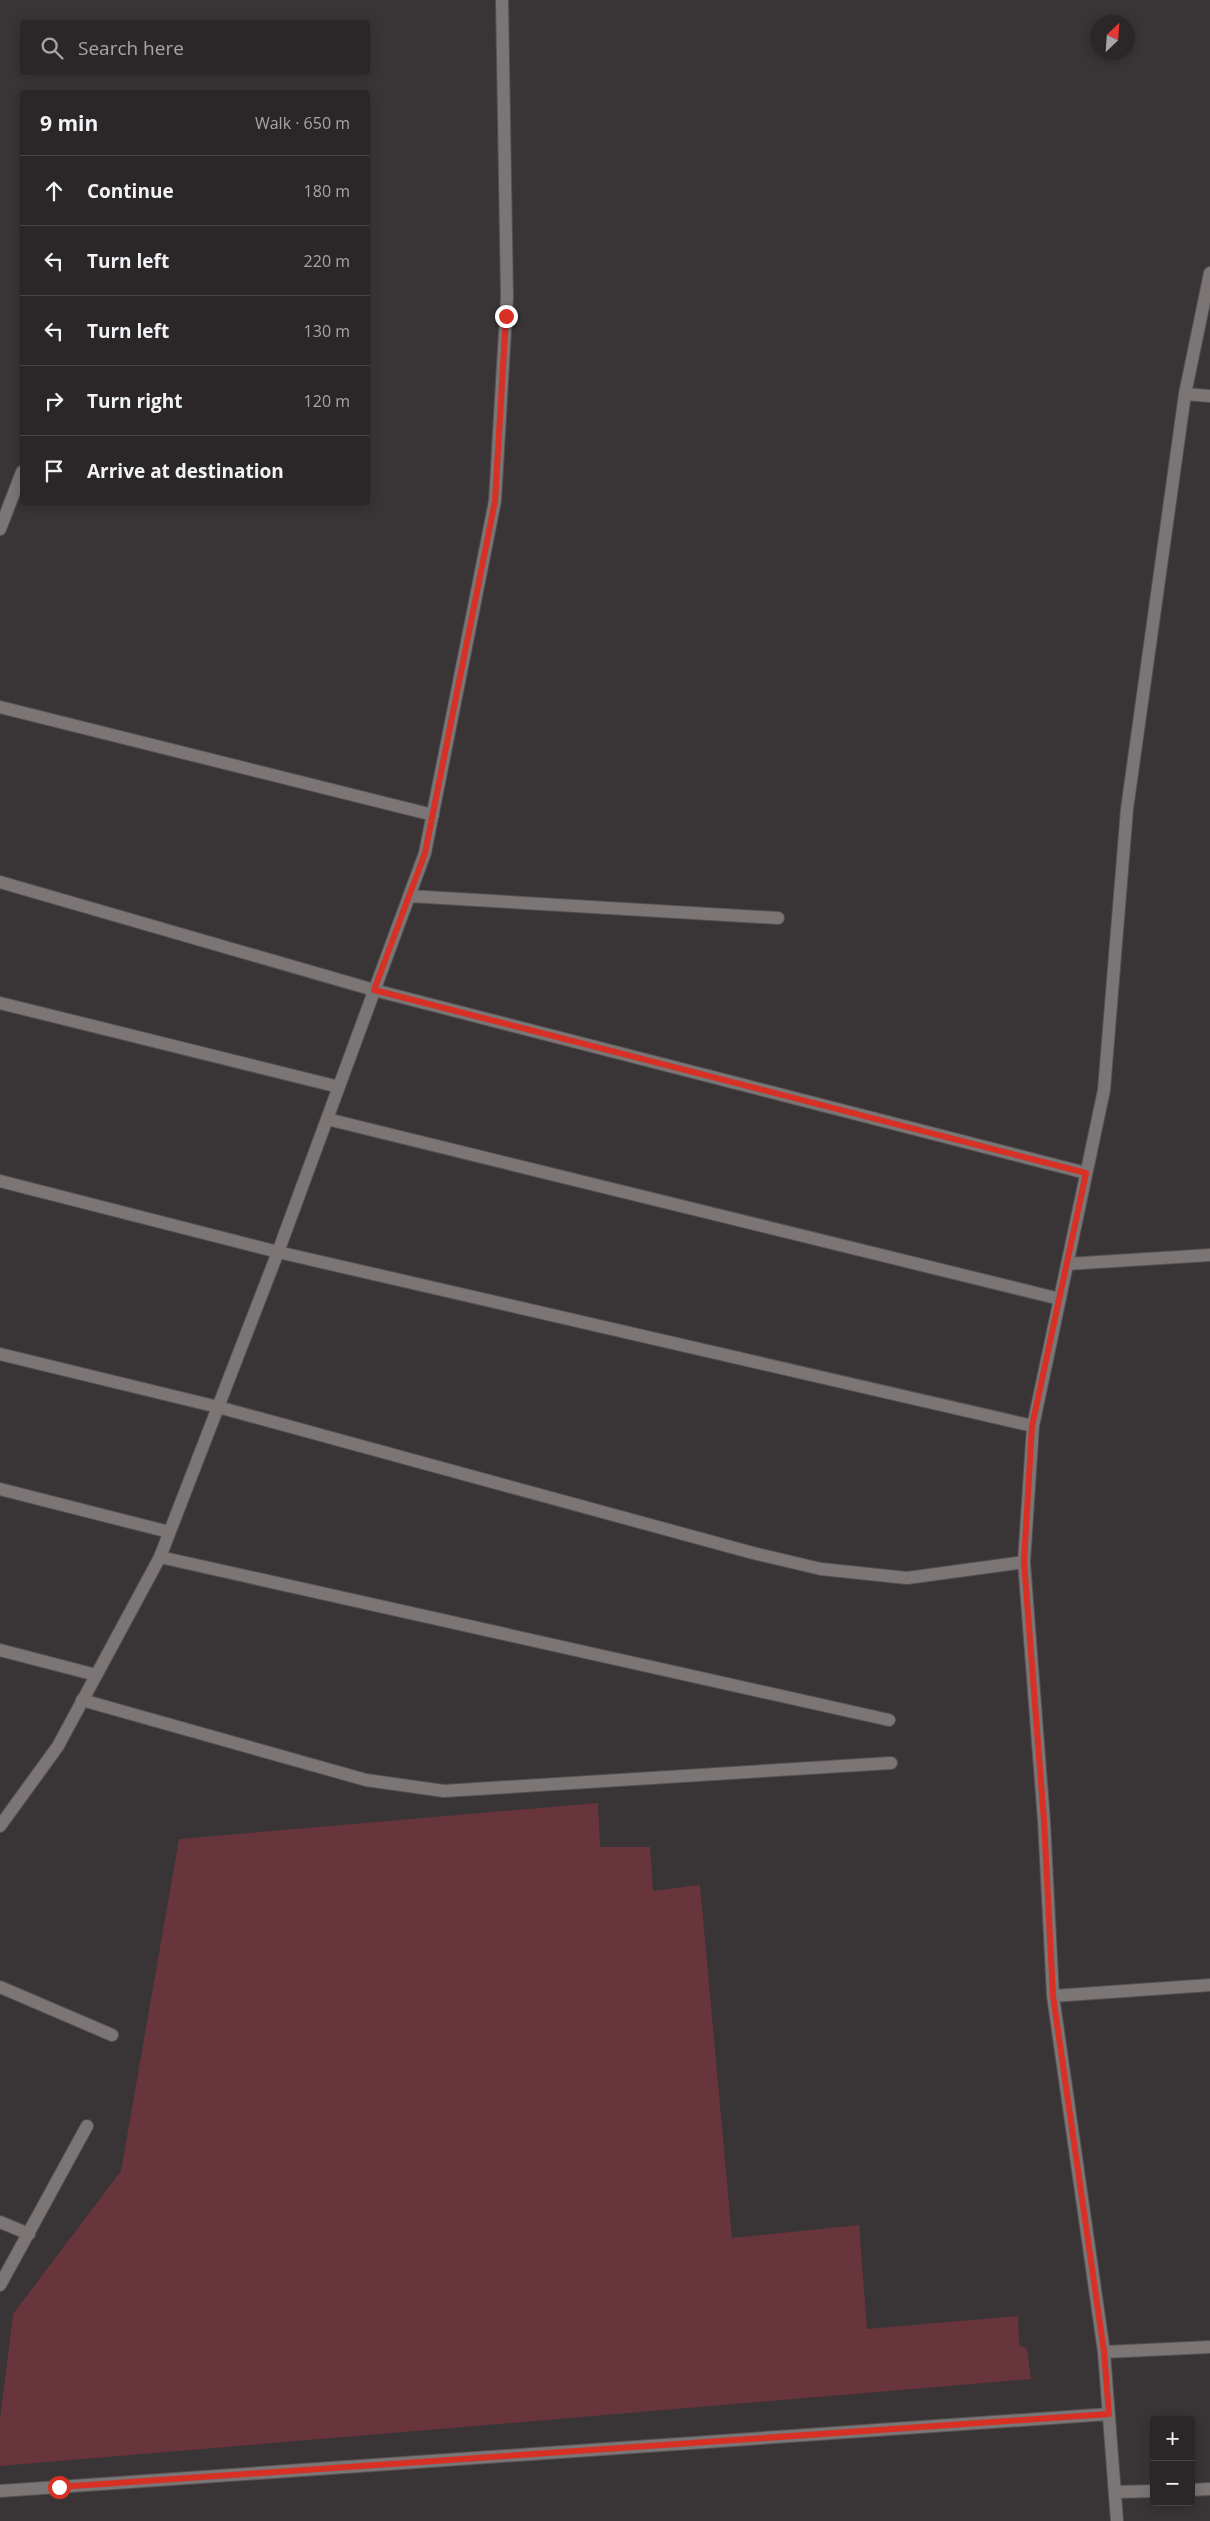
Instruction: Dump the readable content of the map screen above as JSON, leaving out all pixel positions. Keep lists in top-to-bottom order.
{
  "north": "top right",
  "page": {
    "search": "Search here",
    "heading": ["9 min", "Walk · 650 m"],
    "list": [
      ["Continue", "180 m"],
      ["Turn left", "220 m"],
      ["Turn left", "130 m"],
      ["Turn right", "120 m"],
      "Arrive at destination"
    ],
    "map_buttons": ["+", "−"]
  }
}
